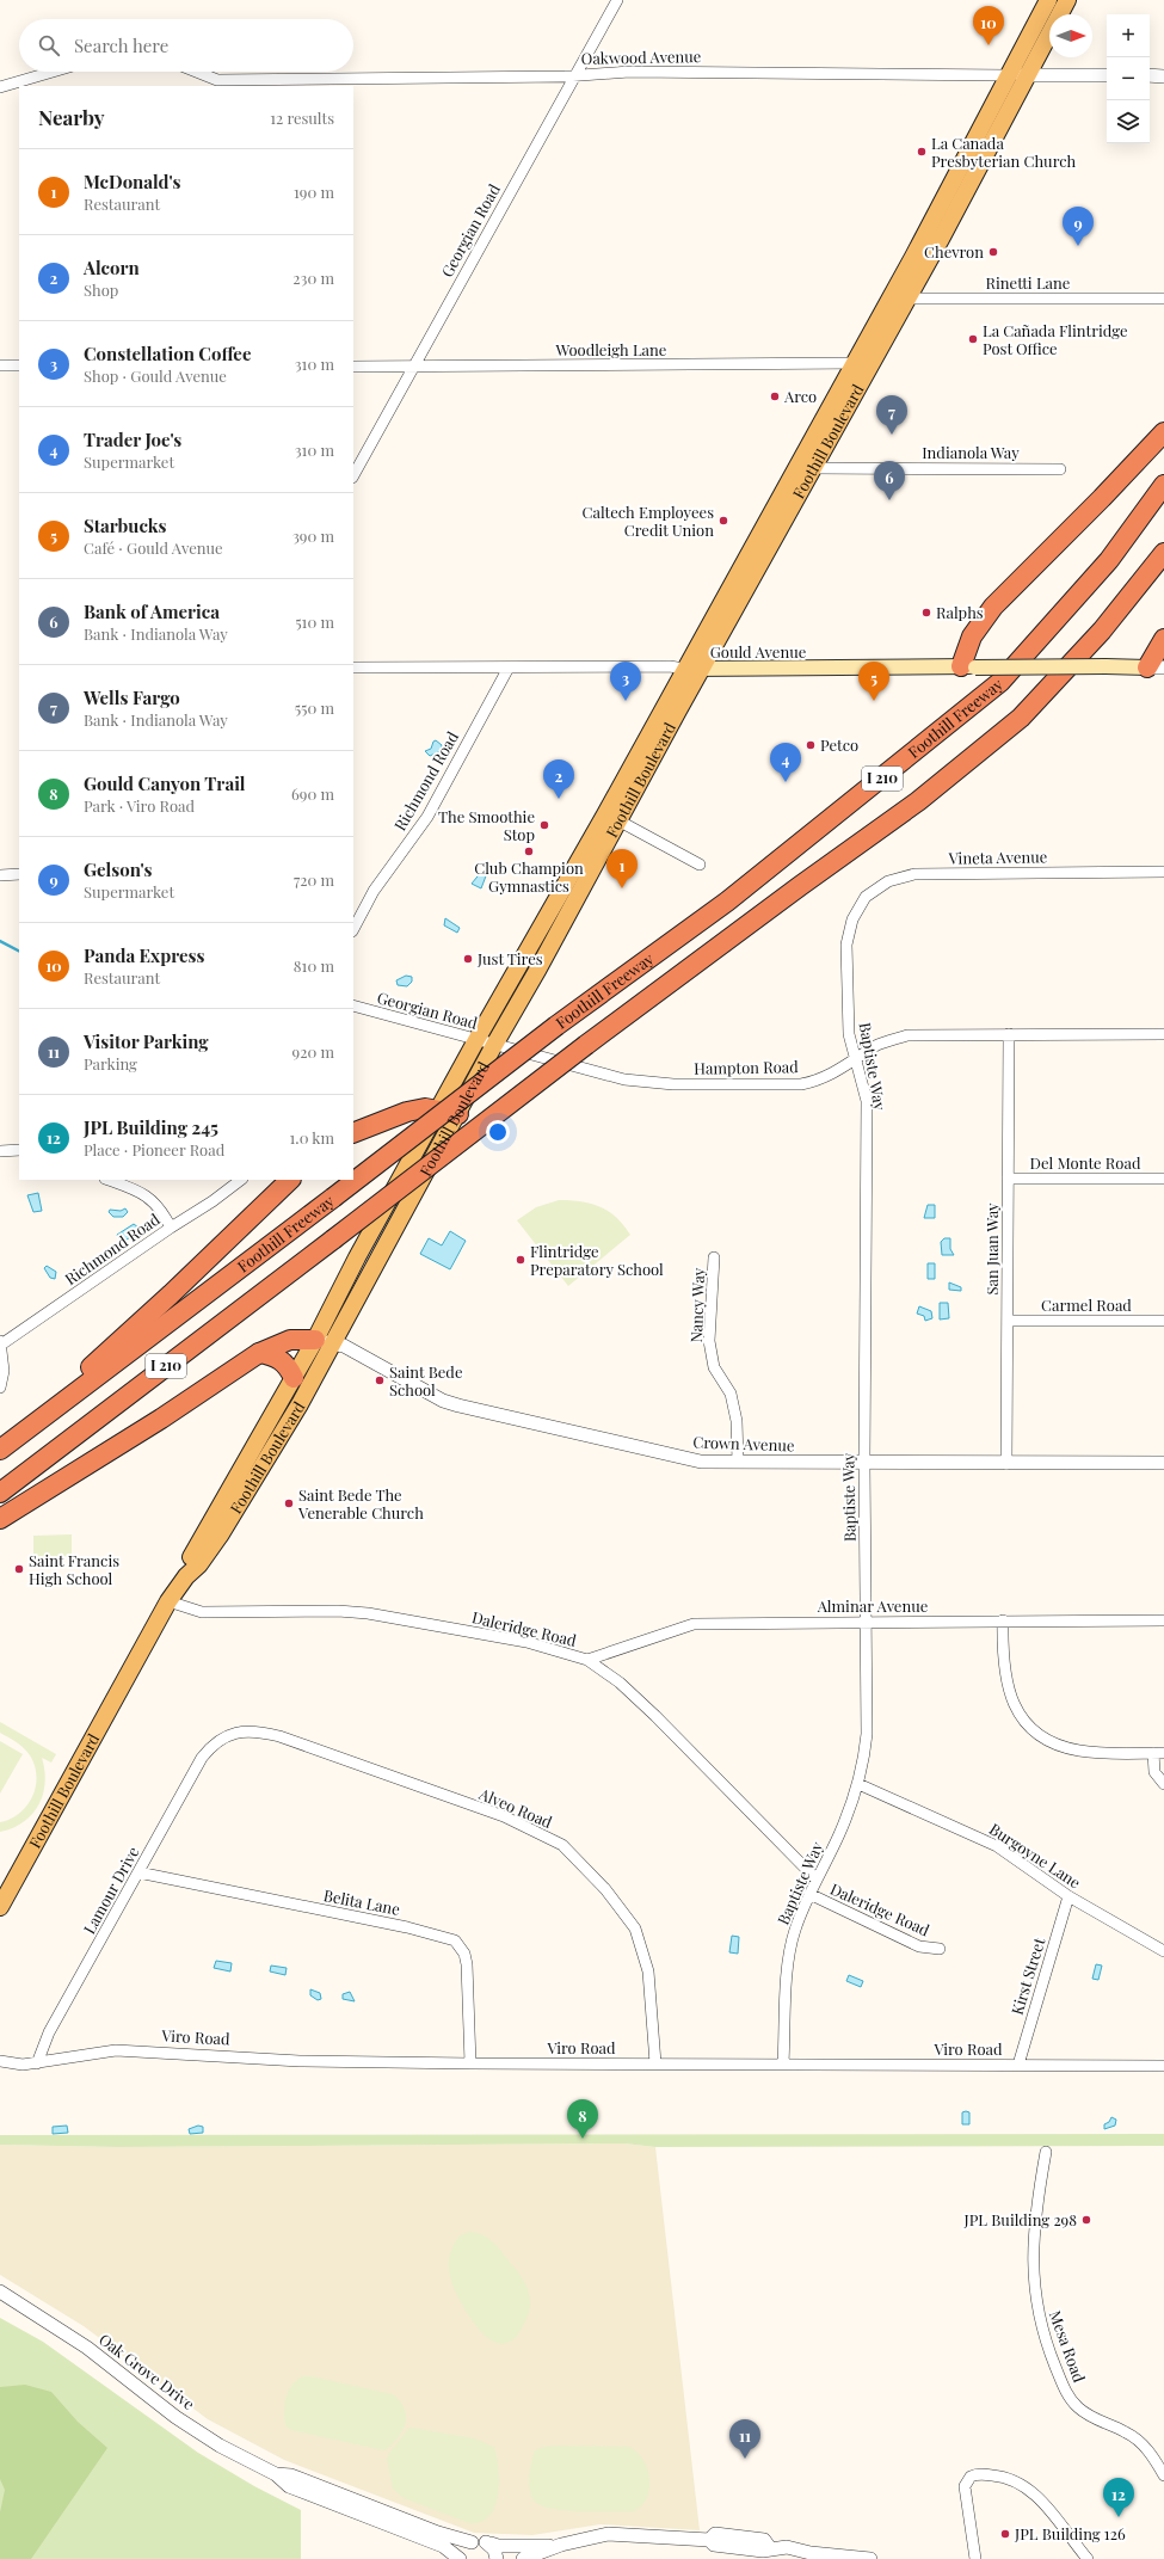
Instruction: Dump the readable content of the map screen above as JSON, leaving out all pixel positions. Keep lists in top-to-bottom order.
{
  "streets": {
    "highway": ["Foothill Freeway", "I 210"],
    "main road": ["Foothill Boulevard", "Gould Avenue"],
    "street": [
      "Oakwood Avenue",
      "Georgian Road",
      "Rinetti Lane",
      "Woodleigh Lane",
      "Indianola Way",
      "Richmond Road",
      "Vineta Avenue",
      "Baptiste Way",
      "Hampton Road",
      "Del Monte Road",
      "San Juan Way",
      "Nancy Way",
      "Carmel Road",
      "Crown Avenue",
      "Alminar Avenue",
      "Daleridge Road",
      "Alveo Road",
      "Burgoyne Lane",
      "Lamour Drive",
      "Belita Lane",
      "Kirst Street",
      "Viro Road",
      "Mesa Road",
      "Oak Grove Drive"
    ]
  },
  "crossings": [
    ["Oakwood Avenue", "Georgian Road"],
    ["Oakwood Avenue", "Foothill Boulevard"],
    ["Georgian Road", "Woodleigh Lane"],
    ["Georgian Road", "Foothill Boulevard"],
    ["Georgian Road", "Hampton Road"],
    ["Rinetti Lane", "Foothill Boulevard"],
    ["Woodleigh Lane", "Foothill Boulevard"],
    ["Foothill Boulevard", "Indianola Way"],
    ["Foothill Boulevard", "Gould Avenue"],
    ["Foothill Boulevard", "Hampton Road"],
    ["Foothill Boulevard", "Crown Avenue"],
    ["Foothill Boulevard", "Daleridge Road"],
    ["Gould Avenue", "Richmond Road"],
    ["Vineta Avenue", "Baptiste Way"],
    ["Baptiste Way", "Hampton Road"],
    ["Baptiste Way", "Crown Avenue"],
    ["Baptiste Way", "Alminar Avenue"],
    ["Baptiste Way", "Daleridge Road"],
    ["Baptiste Way", "Burgoyne Lane"],
    ["Baptiste Way", "Viro Road"],
    ["Hampton Road", "San Juan Way"],
    ["Del Monte Road", "San Juan Way"],
    ["San Juan Way", "Carmel Road"],
    ["San Juan Way", "Crown Avenue"],
    ["Nancy Way", "Crown Avenue"],
    ["Alminar Avenue", "Daleridge Road"],
    ["Alveo Road", "Lamour Drive"],
    ["Alveo Road", "Viro Road"],
    ["Burgoyne Lane", "Kirst Street"],
    ["Lamour Drive", "Belita Lane"],
    ["Lamour Drive", "Viro Road"],
    ["Belita Lane", "Viro Road"],
    ["Kirst Street", "Viro Road"]
  ],
  "places": [
    "La Canada Presbyterian Church",
    "Chevron",
    "La Cañada Flintridge Post Office",
    "Arco",
    "Caltech Employees Credit Union",
    "Ralphs",
    "Petco",
    "The Smoothie Stop",
    "Club Champion Gymnastics",
    "Just Tires",
    "Flintridge Preparatory School",
    "Saint Bede School",
    "Saint Bede The Venerable Church",
    "Saint Francis High School",
    "JPL Building 298",
    "JPL Building 126"
  ],
  "north": "right",
  "page": {
    "pins": [
      "10",
      "9",
      "7",
      "6",
      "3",
      "5",
      "4",
      "2",
      "1",
      "8",
      "11",
      "12"
    ],
    "map_buttons": ["+", "−"],
    "search": "Search here",
    "heading": ["Nearby", "12 results"],
    "list": [
      {
        "mark": "1",
        "name": "McDonald's",
        "note": "Restaurant",
        "value": "190 m"
      },
      {
        "mark": "2",
        "name": "Alcorn",
        "note": "Shop",
        "value": "230 m"
      },
      {
        "mark": "3",
        "name": "Constellation Coffee",
        "note": "Shop · Gould Avenue",
        "value": "310 m"
      },
      {
        "mark": "4",
        "name": "Trader Joe's",
        "note": "Supermarket",
        "value": "310 m"
      },
      {
        "mark": "5",
        "name": "Starbucks",
        "note": "Café · Gould Avenue",
        "value": "390 m"
      },
      {
        "mark": "6",
        "name": "Bank of America",
        "note": "Bank · Indianola Way",
        "value": "510 m"
      },
      {
        "mark": "7",
        "name": "Wells Fargo",
        "note": "Bank · Indianola Way",
        "value": "550 m"
      },
      {
        "mark": "8",
        "name": "Gould Canyon Trail",
        "note": "Park · Viro Road",
        "value": "690 m"
      },
      {
        "mark": "9",
        "name": "Gelson's",
        "note": "Supermarket",
        "value": "720 m"
      },
      {
        "mark": "10",
        "name": "Panda Express",
        "note": "Restaurant",
        "value": "810 m"
      },
      {
        "mark": "11",
        "name": "Visitor Parking",
        "note": "Parking",
        "value": "920 m"
      },
      {
        "mark": "12",
        "name": "JPL Building 245",
        "note": "Place · Pioneer Road",
        "value": "1.0 km"
      }
    ]
  }
}
